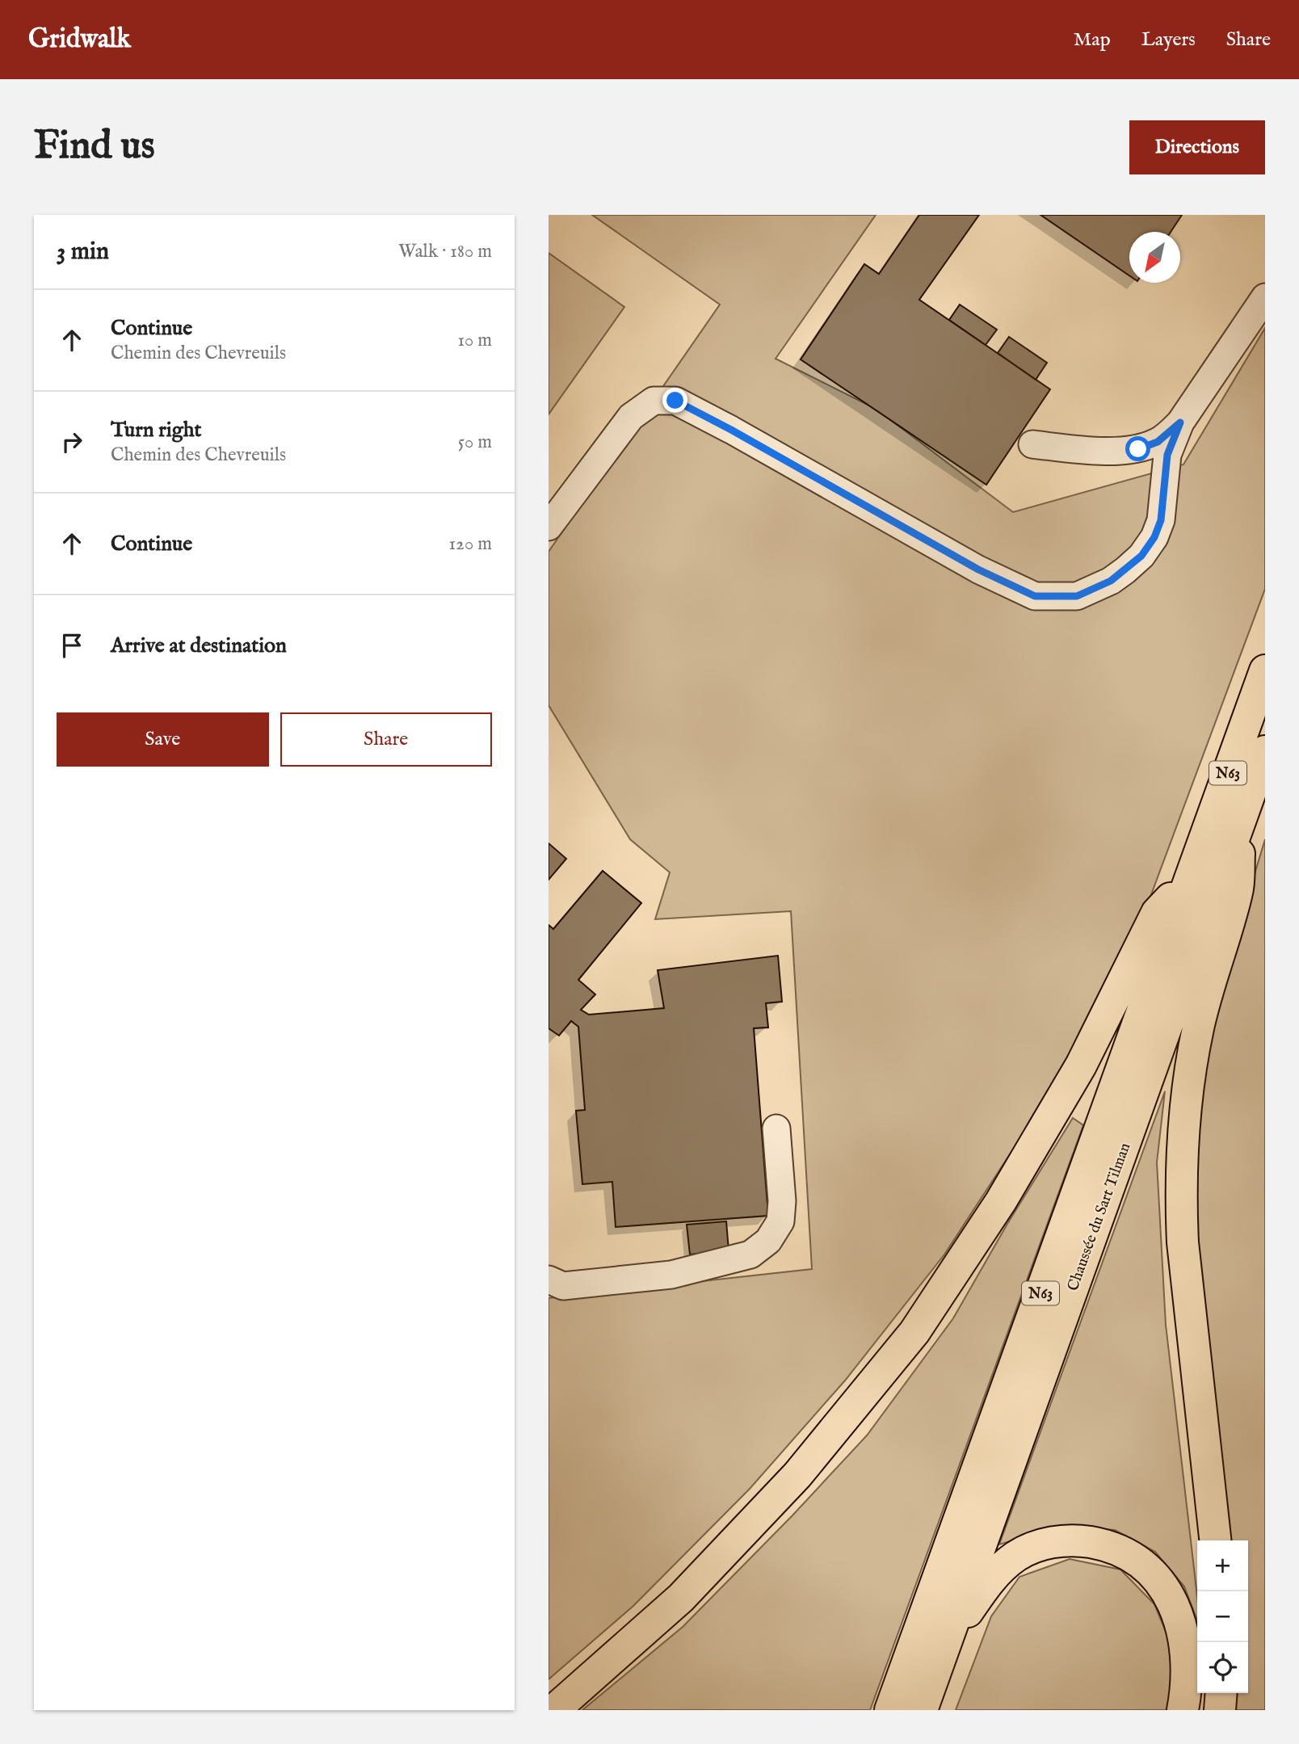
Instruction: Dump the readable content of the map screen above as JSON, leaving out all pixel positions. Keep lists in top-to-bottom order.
{
  "streets": {
    "highway": ["N63", "Chaussée du Sart Tilman"]
  },
  "crossings": [
    ["N63", "Chaussée du Sart Tilman"]
  ],
  "north": "bottom left",
  "page": {
    "header": "Gridwalk",
    "nav": ["Map", "Layers", "Share"],
    "buttons": [
      "Directions",
      ["Save", "Share"]
    ],
    "title": "Find us",
    "heading": ["3 min", "Walk · 180 m"],
    "list": [
      ["Continue", "Chemin des Chevreuils", "10 m"],
      ["Turn right", "Chemin des Chevreuils", "50 m"],
      ["Continue", "120 m"],
      "Arrive at destination"
    ],
    "map_buttons": ["+", "−"]
  }
}
